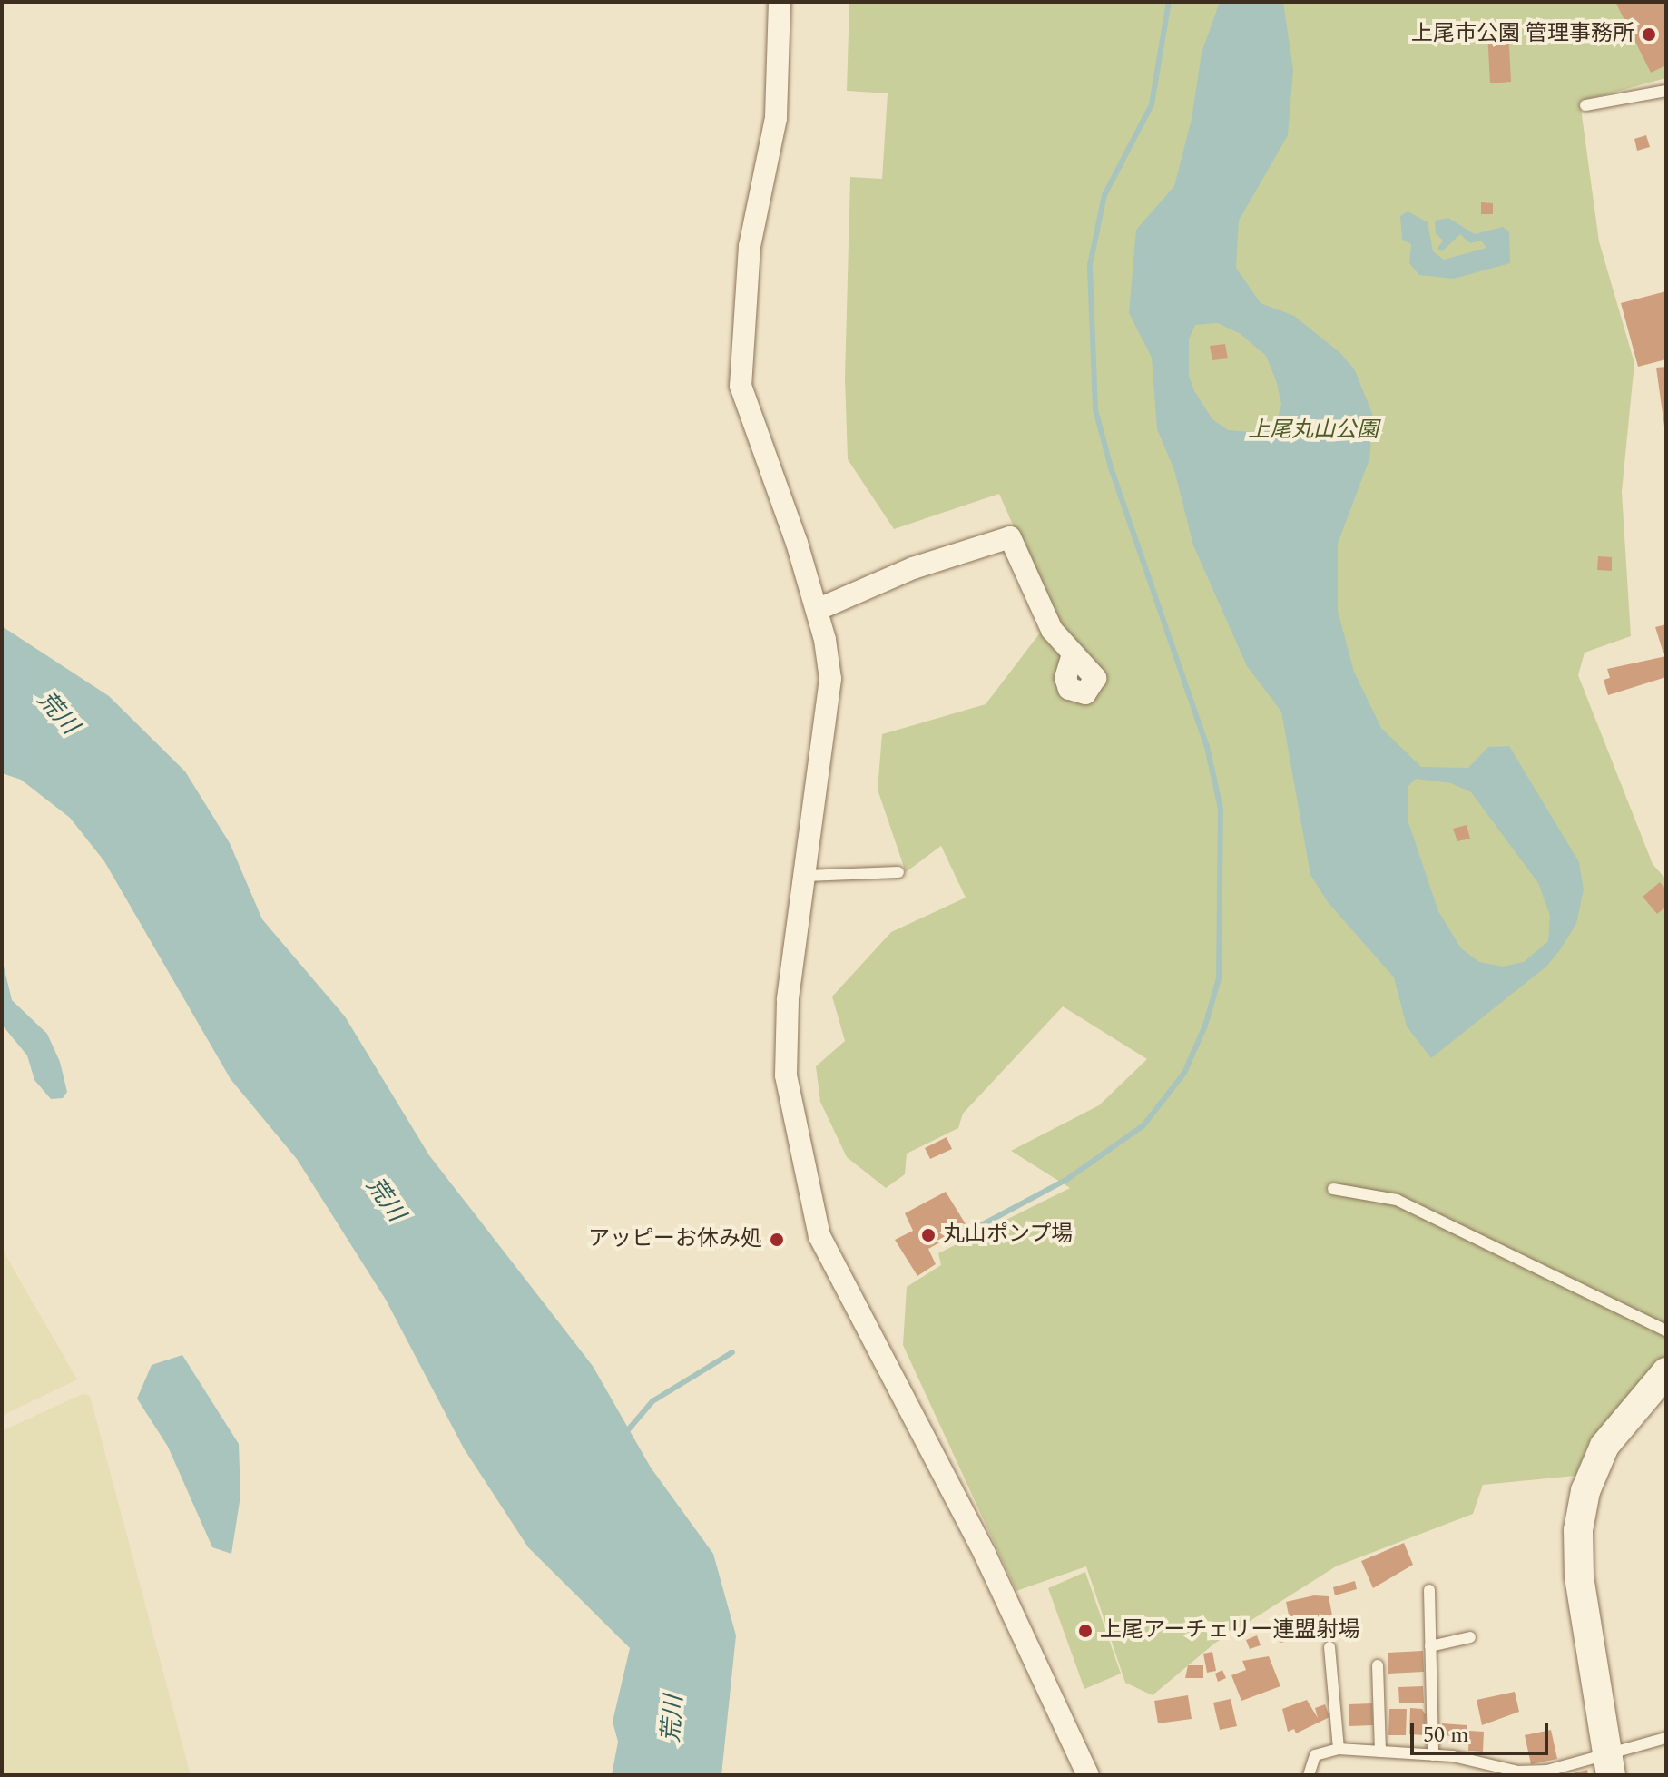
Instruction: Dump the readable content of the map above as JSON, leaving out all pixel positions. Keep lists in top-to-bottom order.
{
  "water": ["荒川"],
  "parks": ["上尾丸山公園"],
  "places": [
    "上尾市公園 管理事務所",
    "丸山ポンプ場",
    "アッピーお休み処",
    "上尾アーチェリー連盟射場"
  ],
  "scale_bar": "50 m"
}
